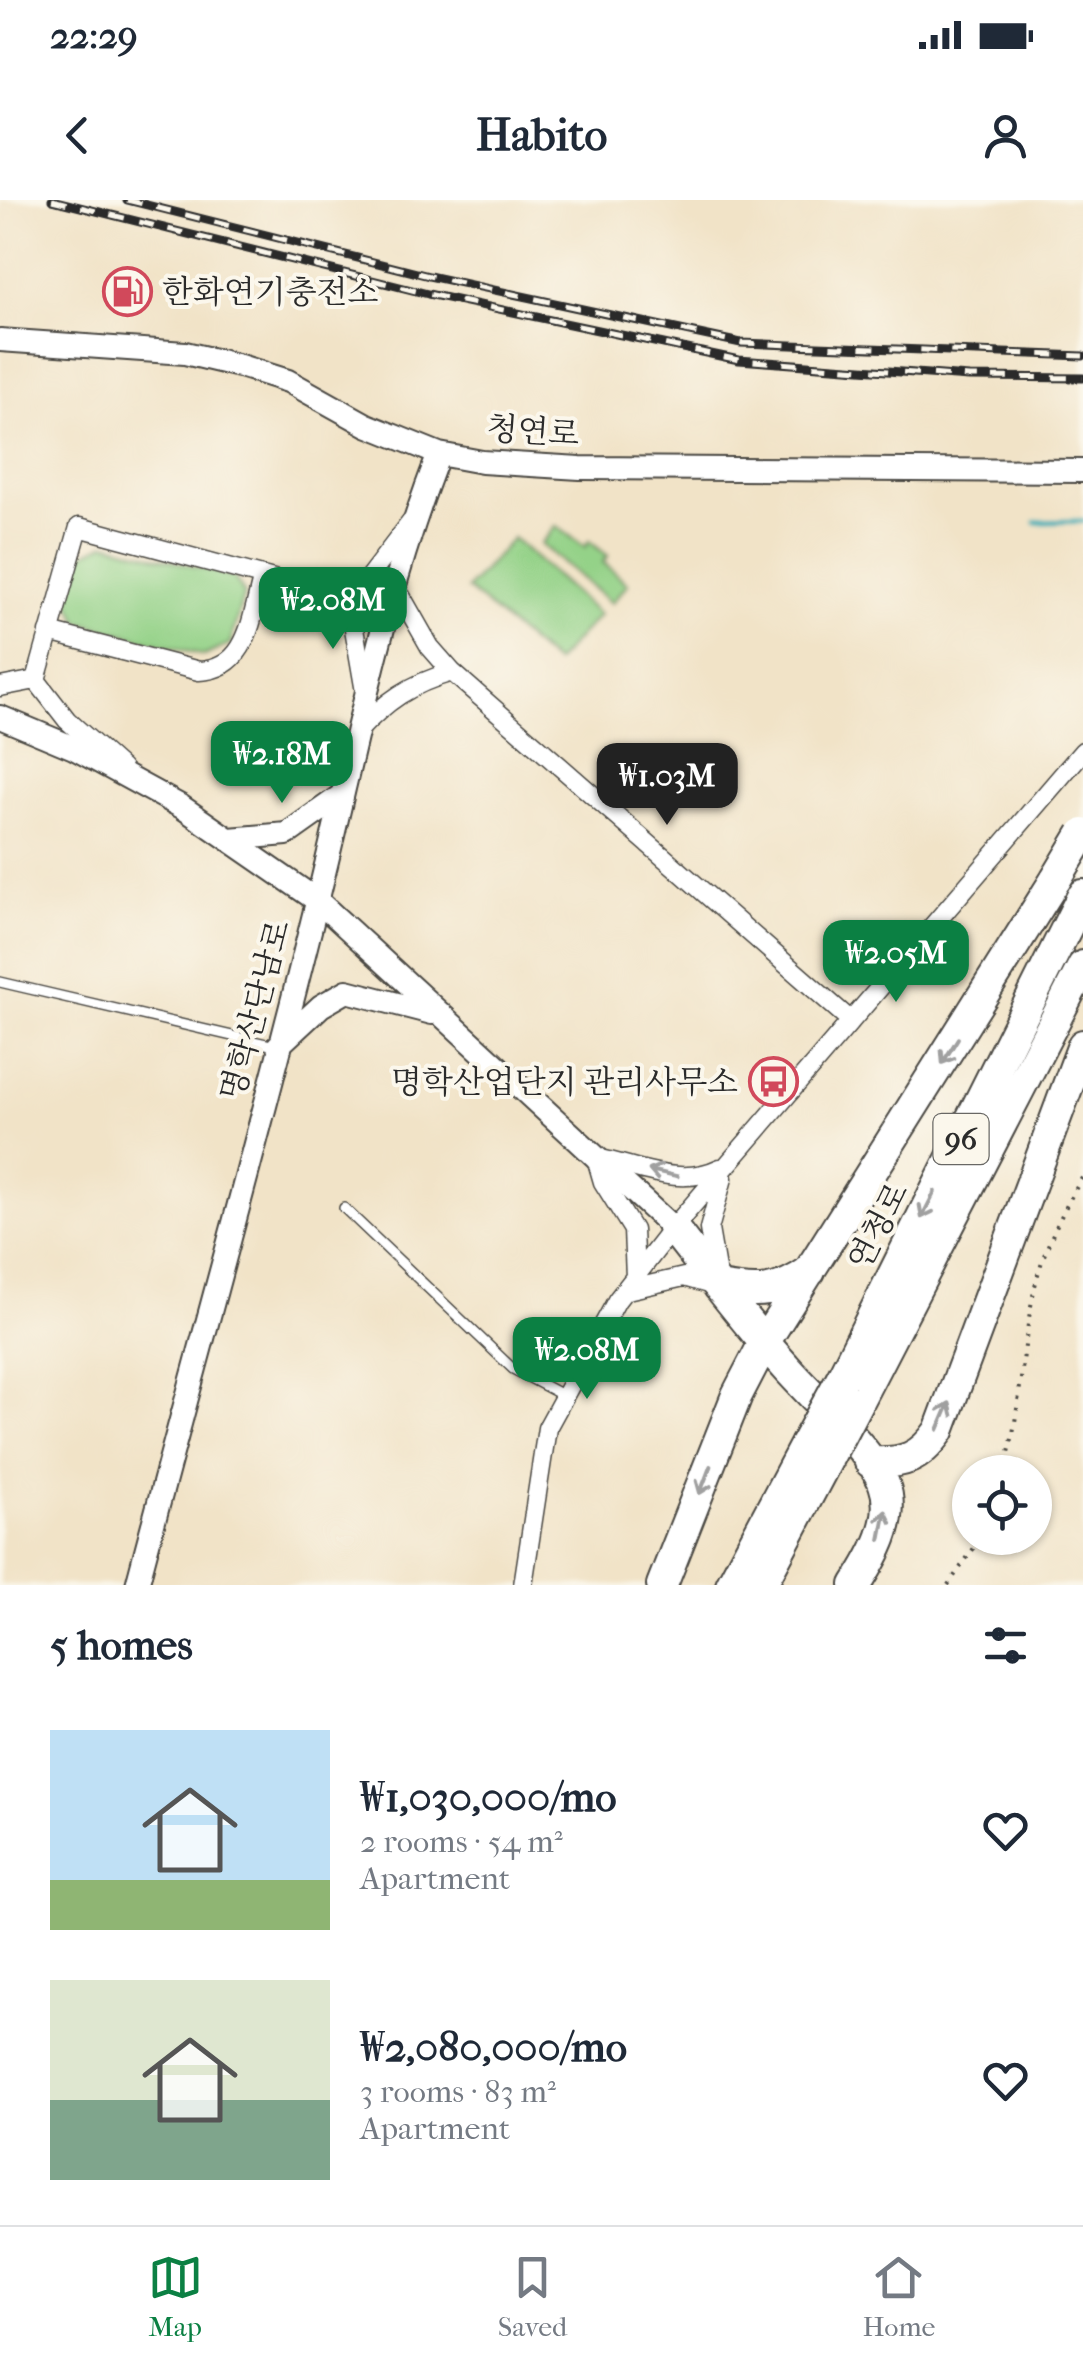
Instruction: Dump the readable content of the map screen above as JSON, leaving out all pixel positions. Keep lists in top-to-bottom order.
{
  "streets": {
    "highway": ["96", "연청로"],
    "street": ["청연로", "명학산단남로"]
  },
  "crossings": [
    ["청연로", "명학산단남로"]
  ],
  "places": {
    "fuel station": ["한화연기충전소"],
    "bus stop": ["명학산업단지 관리사무소"]
  },
  "page": {
    "status": "22:29",
    "header": "Habito",
    "price": [
      "₩2.08M",
      "₩2.18M",
      "₩1.03M",
      "₩2.05M",
      "₩2.08M"
    ],
    "heading": "5 homes",
    "list": [
      {
        "name": "₩1,030,000/mo",
        "note": "2 rooms · 54 m² · Apartment"
      },
      {
        "name": "₩2,080,000/mo",
        "note": "3 rooms · 83 m² · Apartment"
      }
    ],
    "tabs": ["Map", "Saved", "Home"]
  }
}
